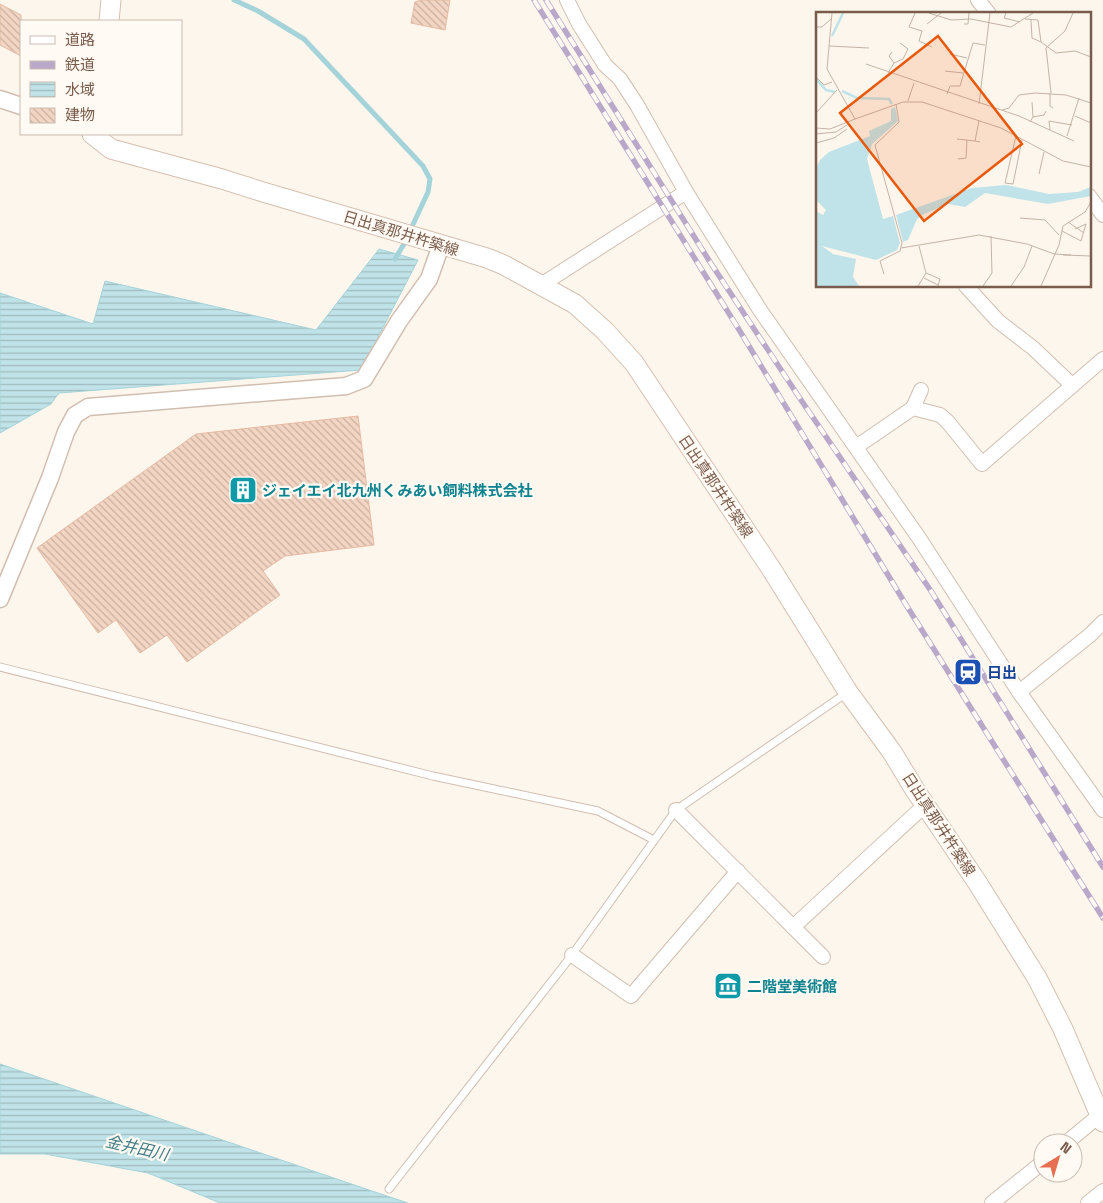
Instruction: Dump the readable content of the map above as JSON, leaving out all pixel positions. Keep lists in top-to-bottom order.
{
  "streets": {
    "main road": ["日出真那井杵築線"]
  },
  "water": ["金井田川"],
  "places": {
    "building": ["ジェイエイ北九州くみあい飼料株式会社"],
    "station": ["日出"],
    "museum": ["二階堂美術館"]
  },
  "legend": [
    "道路",
    "鉄道",
    "水域",
    "建物"
  ],
  "north": "top right"
}
